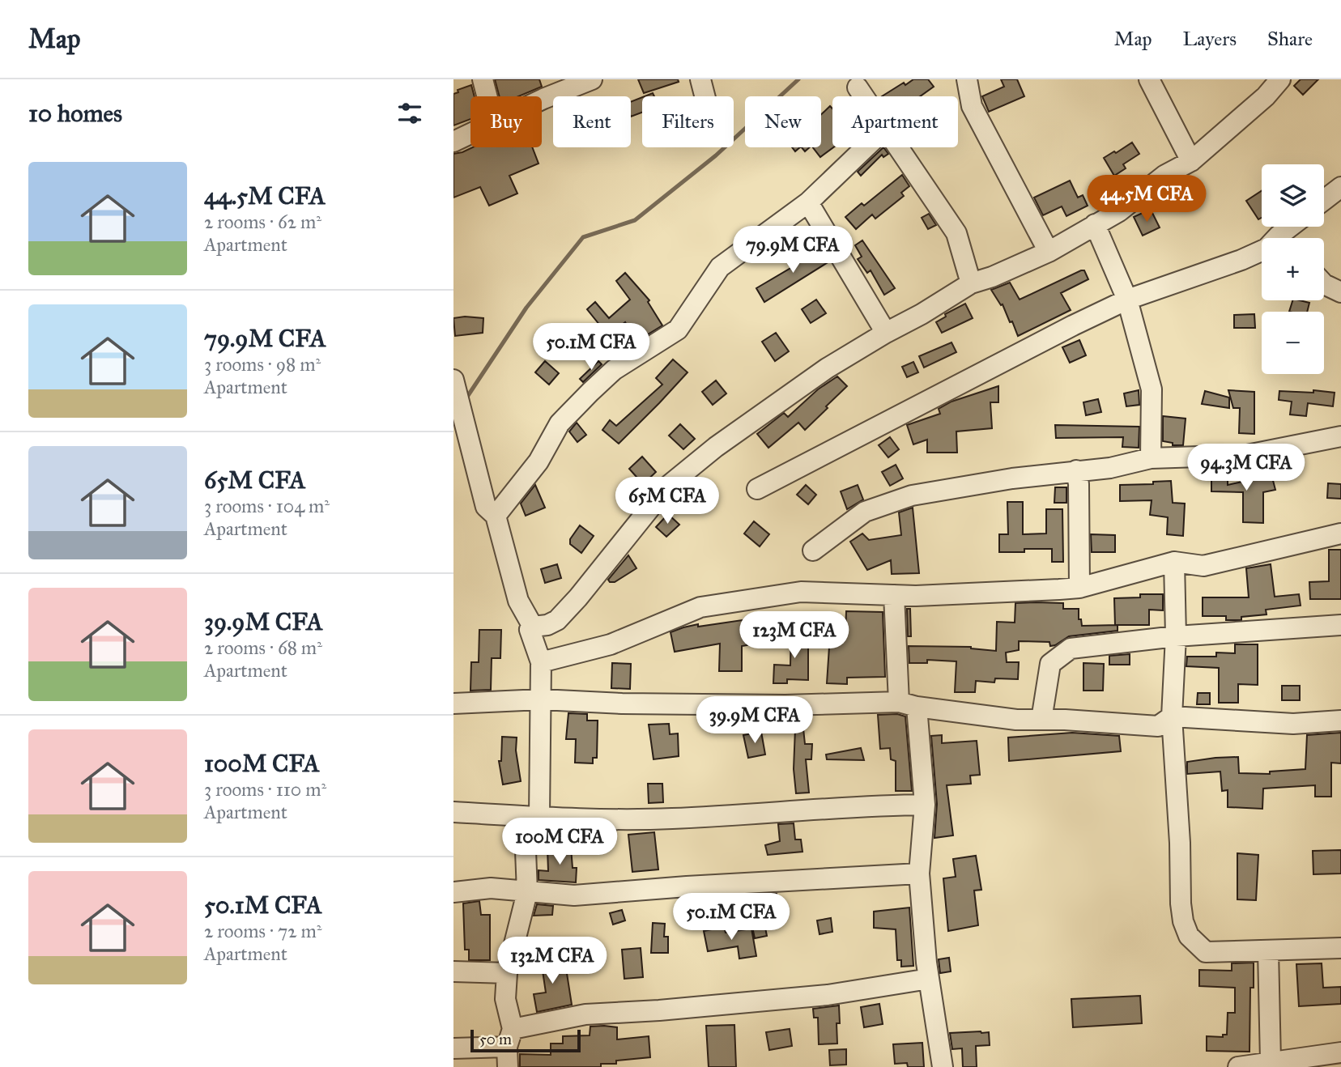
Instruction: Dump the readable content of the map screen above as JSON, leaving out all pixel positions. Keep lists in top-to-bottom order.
{
  "scale_bar": "50 m",
  "page": {
    "header": "Map",
    "nav": ["Map", "Layers", "Share"],
    "heading": "10 homes",
    "chip": [
      "Buy",
      "Rent",
      "Filters",
      "New",
      "Apartment"
    ],
    "list": [
      {
        "name": "44.5M CFA",
        "note": "2 rooms · 62 m² · Apartment"
      },
      {
        "name": "79.9M CFA",
        "note": "3 rooms · 98 m² · Apartment"
      },
      {
        "name": "65M CFA",
        "note": "3 rooms · 104 m² · Apartment"
      },
      {
        "name": "39.9M CFA",
        "note": "2 rooms · 68 m² · Apartment"
      },
      {
        "name": "100M CFA",
        "note": "3 rooms · 110 m² · Apartment"
      },
      {
        "name": "50.1M CFA",
        "note": "2 rooms · 72 m² · Apartment"
      }
    ],
    "map_buttons": ["+", "−"],
    "price": [
      "44.5M CFA",
      "79.9M CFA",
      "50.1M CFA",
      "94.3M CFA",
      "65M CFA",
      "123M CFA",
      "39.9M CFA",
      "100M CFA",
      "50.1M CFA",
      "132M CFA"
    ],
    "scale": "50 m"
  }
}
